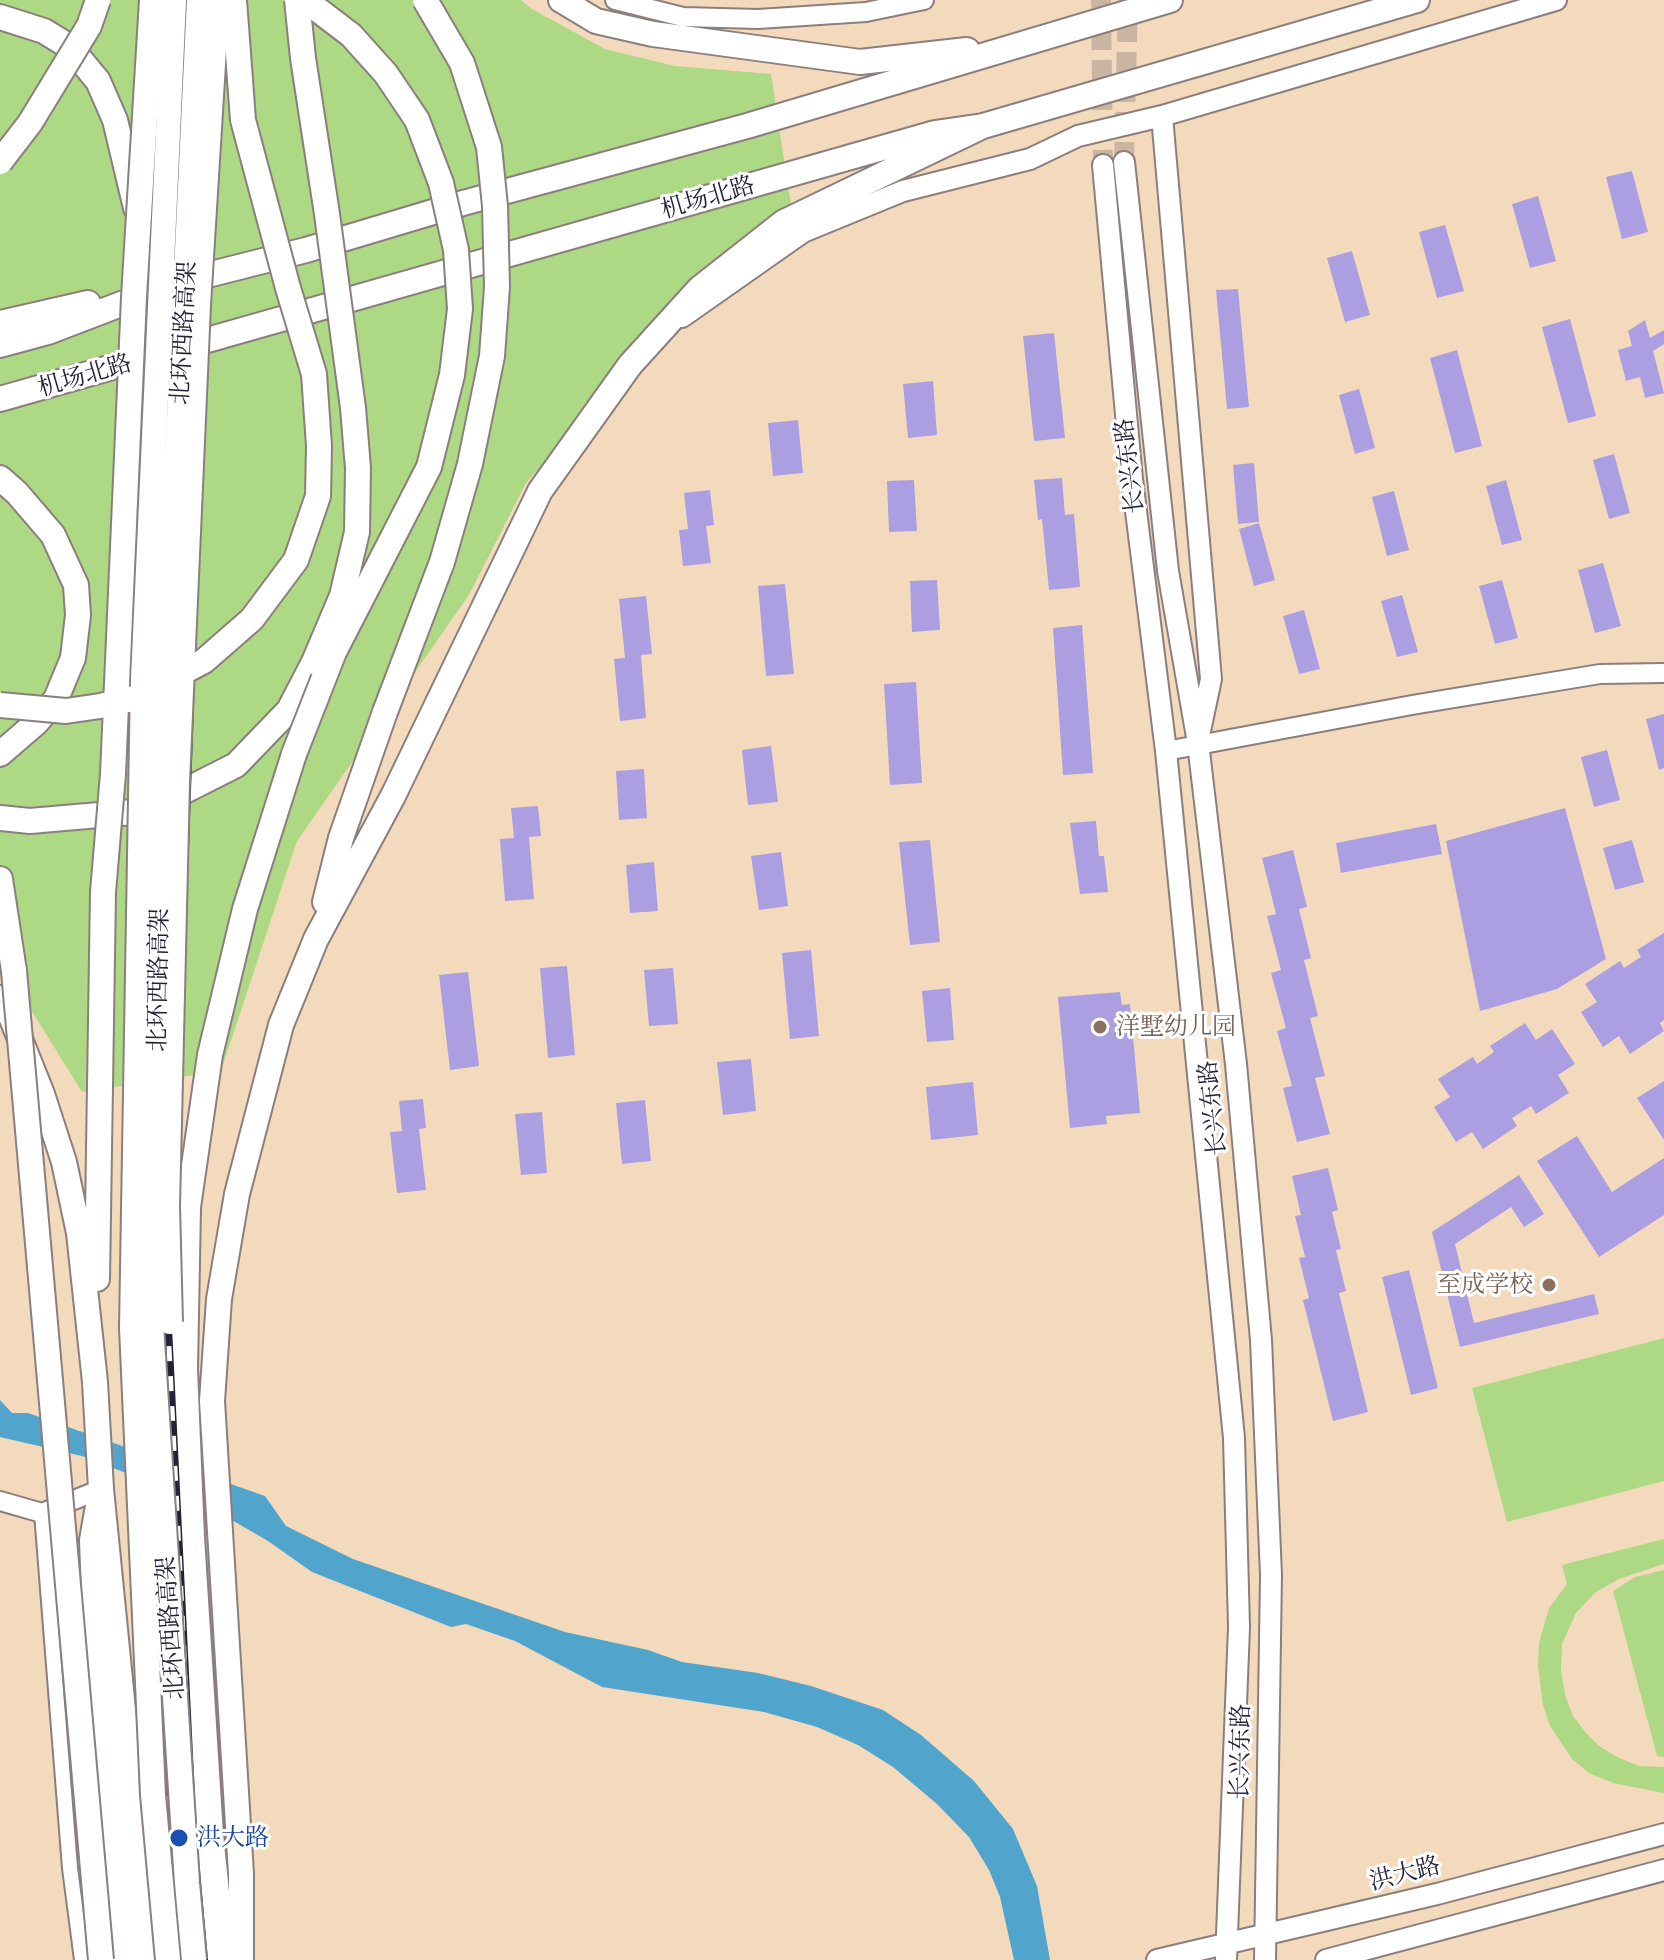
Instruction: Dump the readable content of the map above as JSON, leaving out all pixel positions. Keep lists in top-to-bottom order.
{
  "streets": {
    "main road": [
      "机场北路",
      "北环西路高架",
      "长兴东路",
      "洪大路"
    ]
  },
  "crossings": [
    ["长兴东路", "洪大路"]
  ],
  "places": ["洋墅幼儿园", "至成学校", "洪大路"]
}
